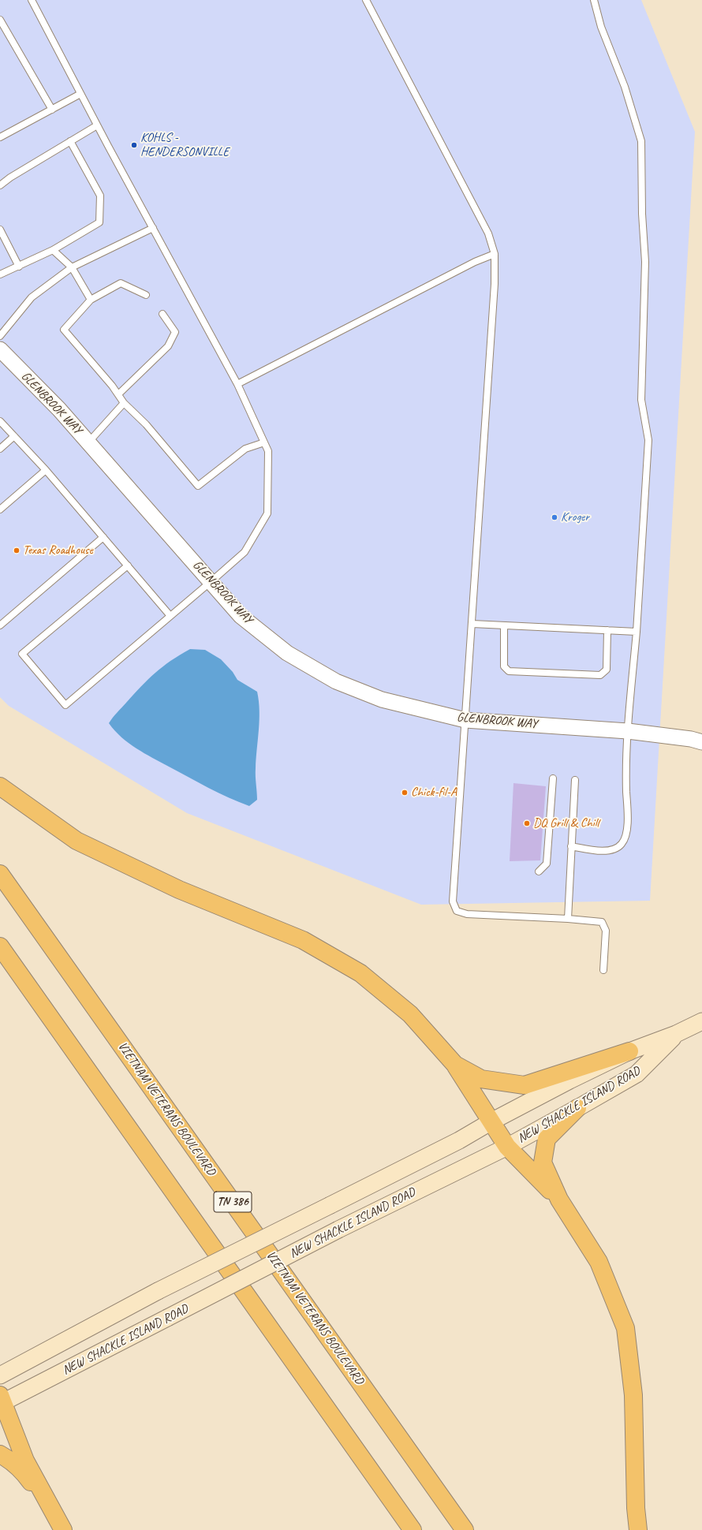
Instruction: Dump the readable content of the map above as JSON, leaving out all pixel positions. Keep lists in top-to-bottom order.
{
  "streets": {
    "highway": ["VIETNAM VETERANS BOULEVARD", "TN 386"],
    "main road": ["NEW SHACKLE ISLAND ROAD"],
    "street": ["GLENBROOK WAY"]
  },
  "places": [
    "KOHLS - HENDERSONVILLE",
    "Kroger",
    "Texas Roadhouse",
    "Chick-fil-A",
    "DQ Grill & Chill"
  ]
}
